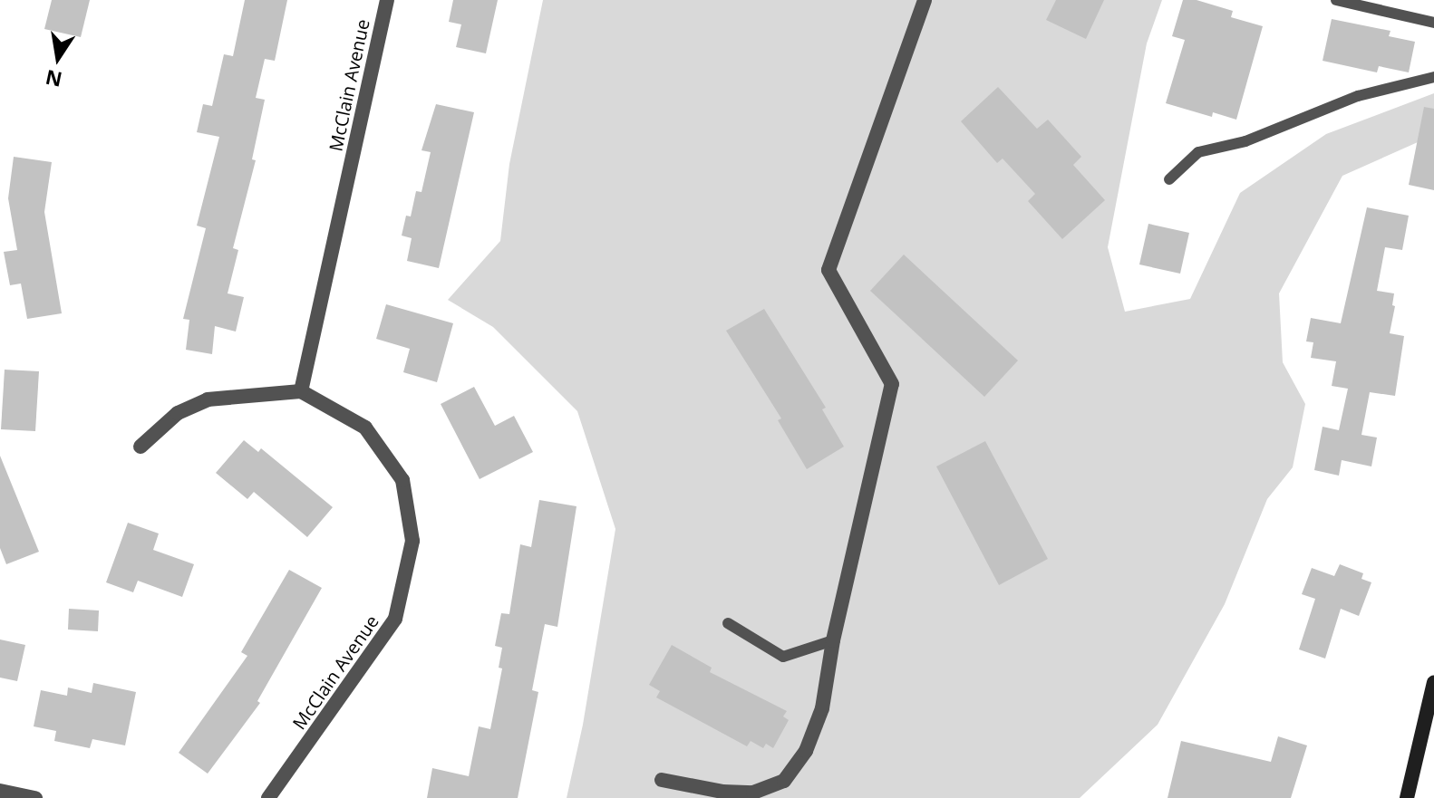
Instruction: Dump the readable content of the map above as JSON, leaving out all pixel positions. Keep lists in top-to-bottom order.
{
  "streets": {
    "street": ["McClain Avenue"]
  },
  "north": "bottom"
}
